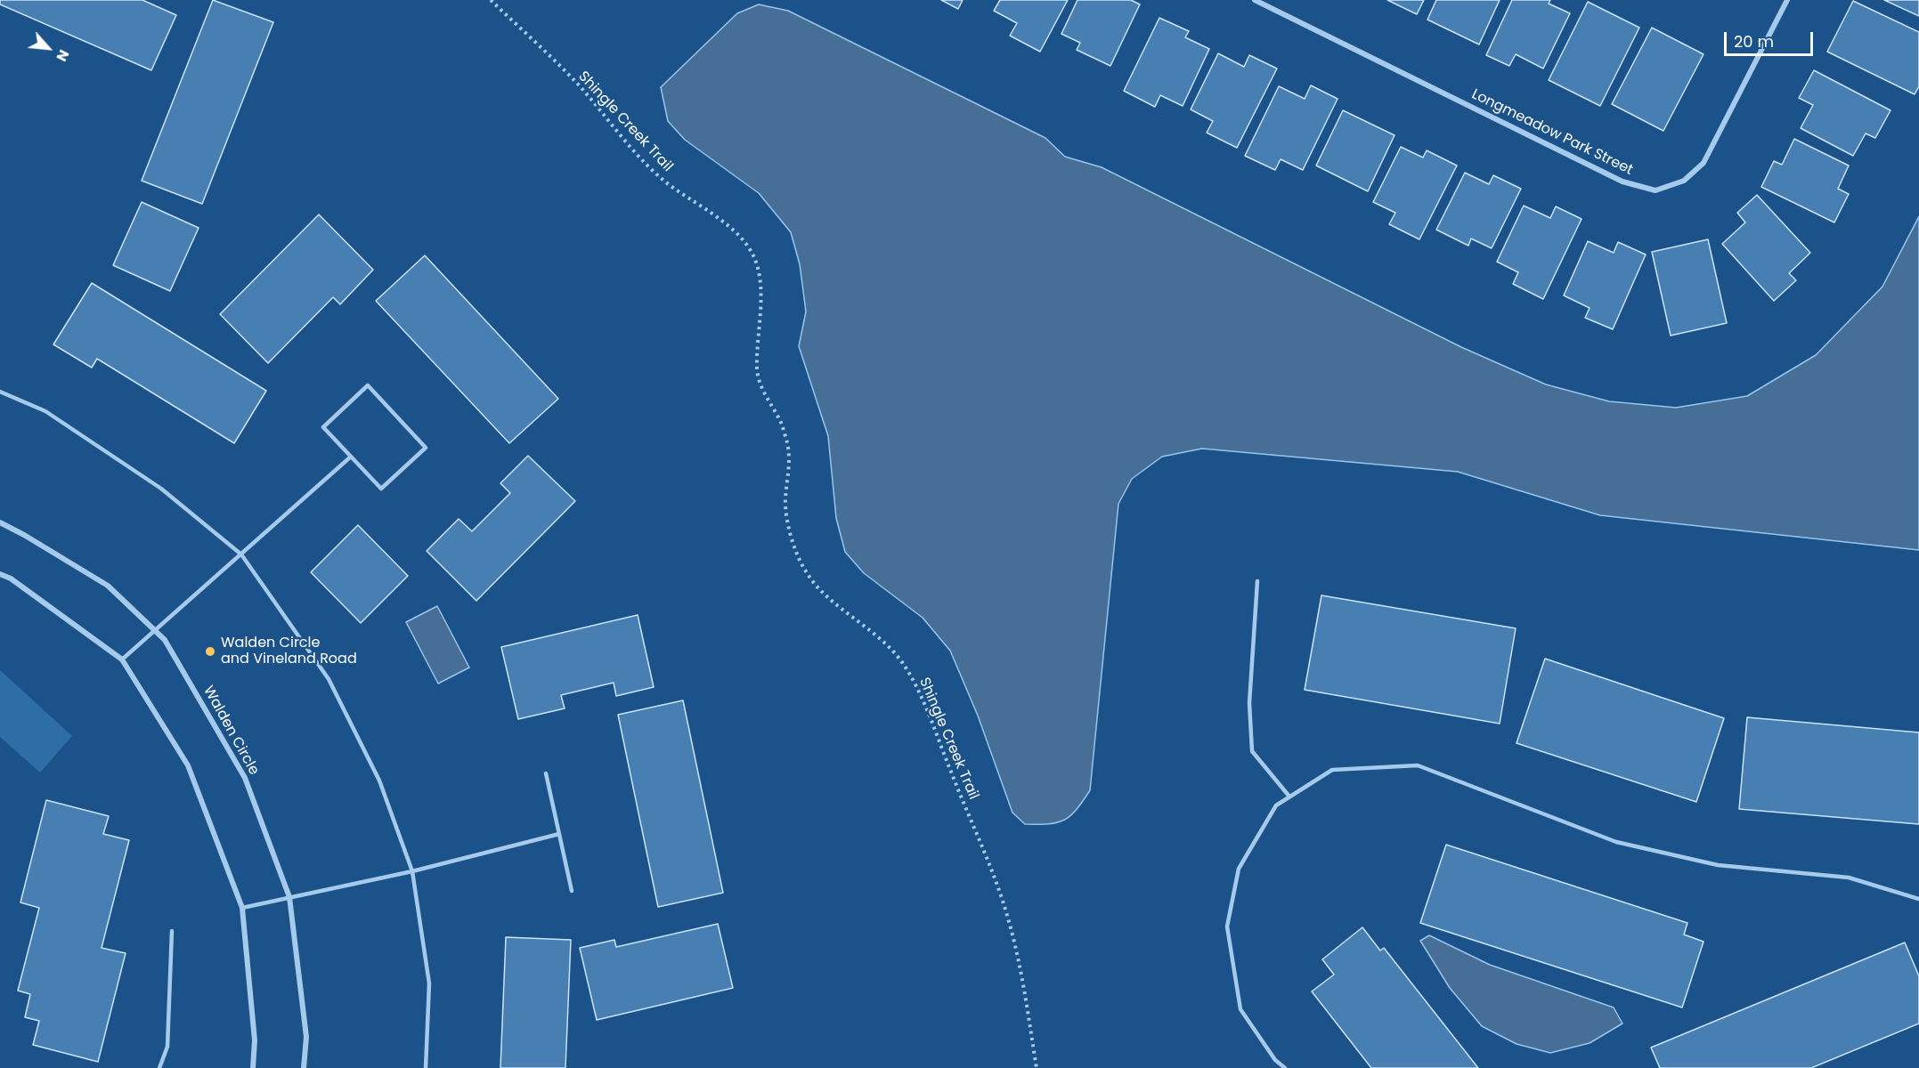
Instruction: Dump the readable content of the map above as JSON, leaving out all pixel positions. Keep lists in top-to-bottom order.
{
  "streets": {
    "street": ["Longmeadow Park Street", "Walden Circle"],
    "path": ["Shingle Creek Trail"]
  },
  "places": ["Walden Circle and Vineland Road"],
  "scale_bar": "20 m",
  "north": "bottom right"
}
